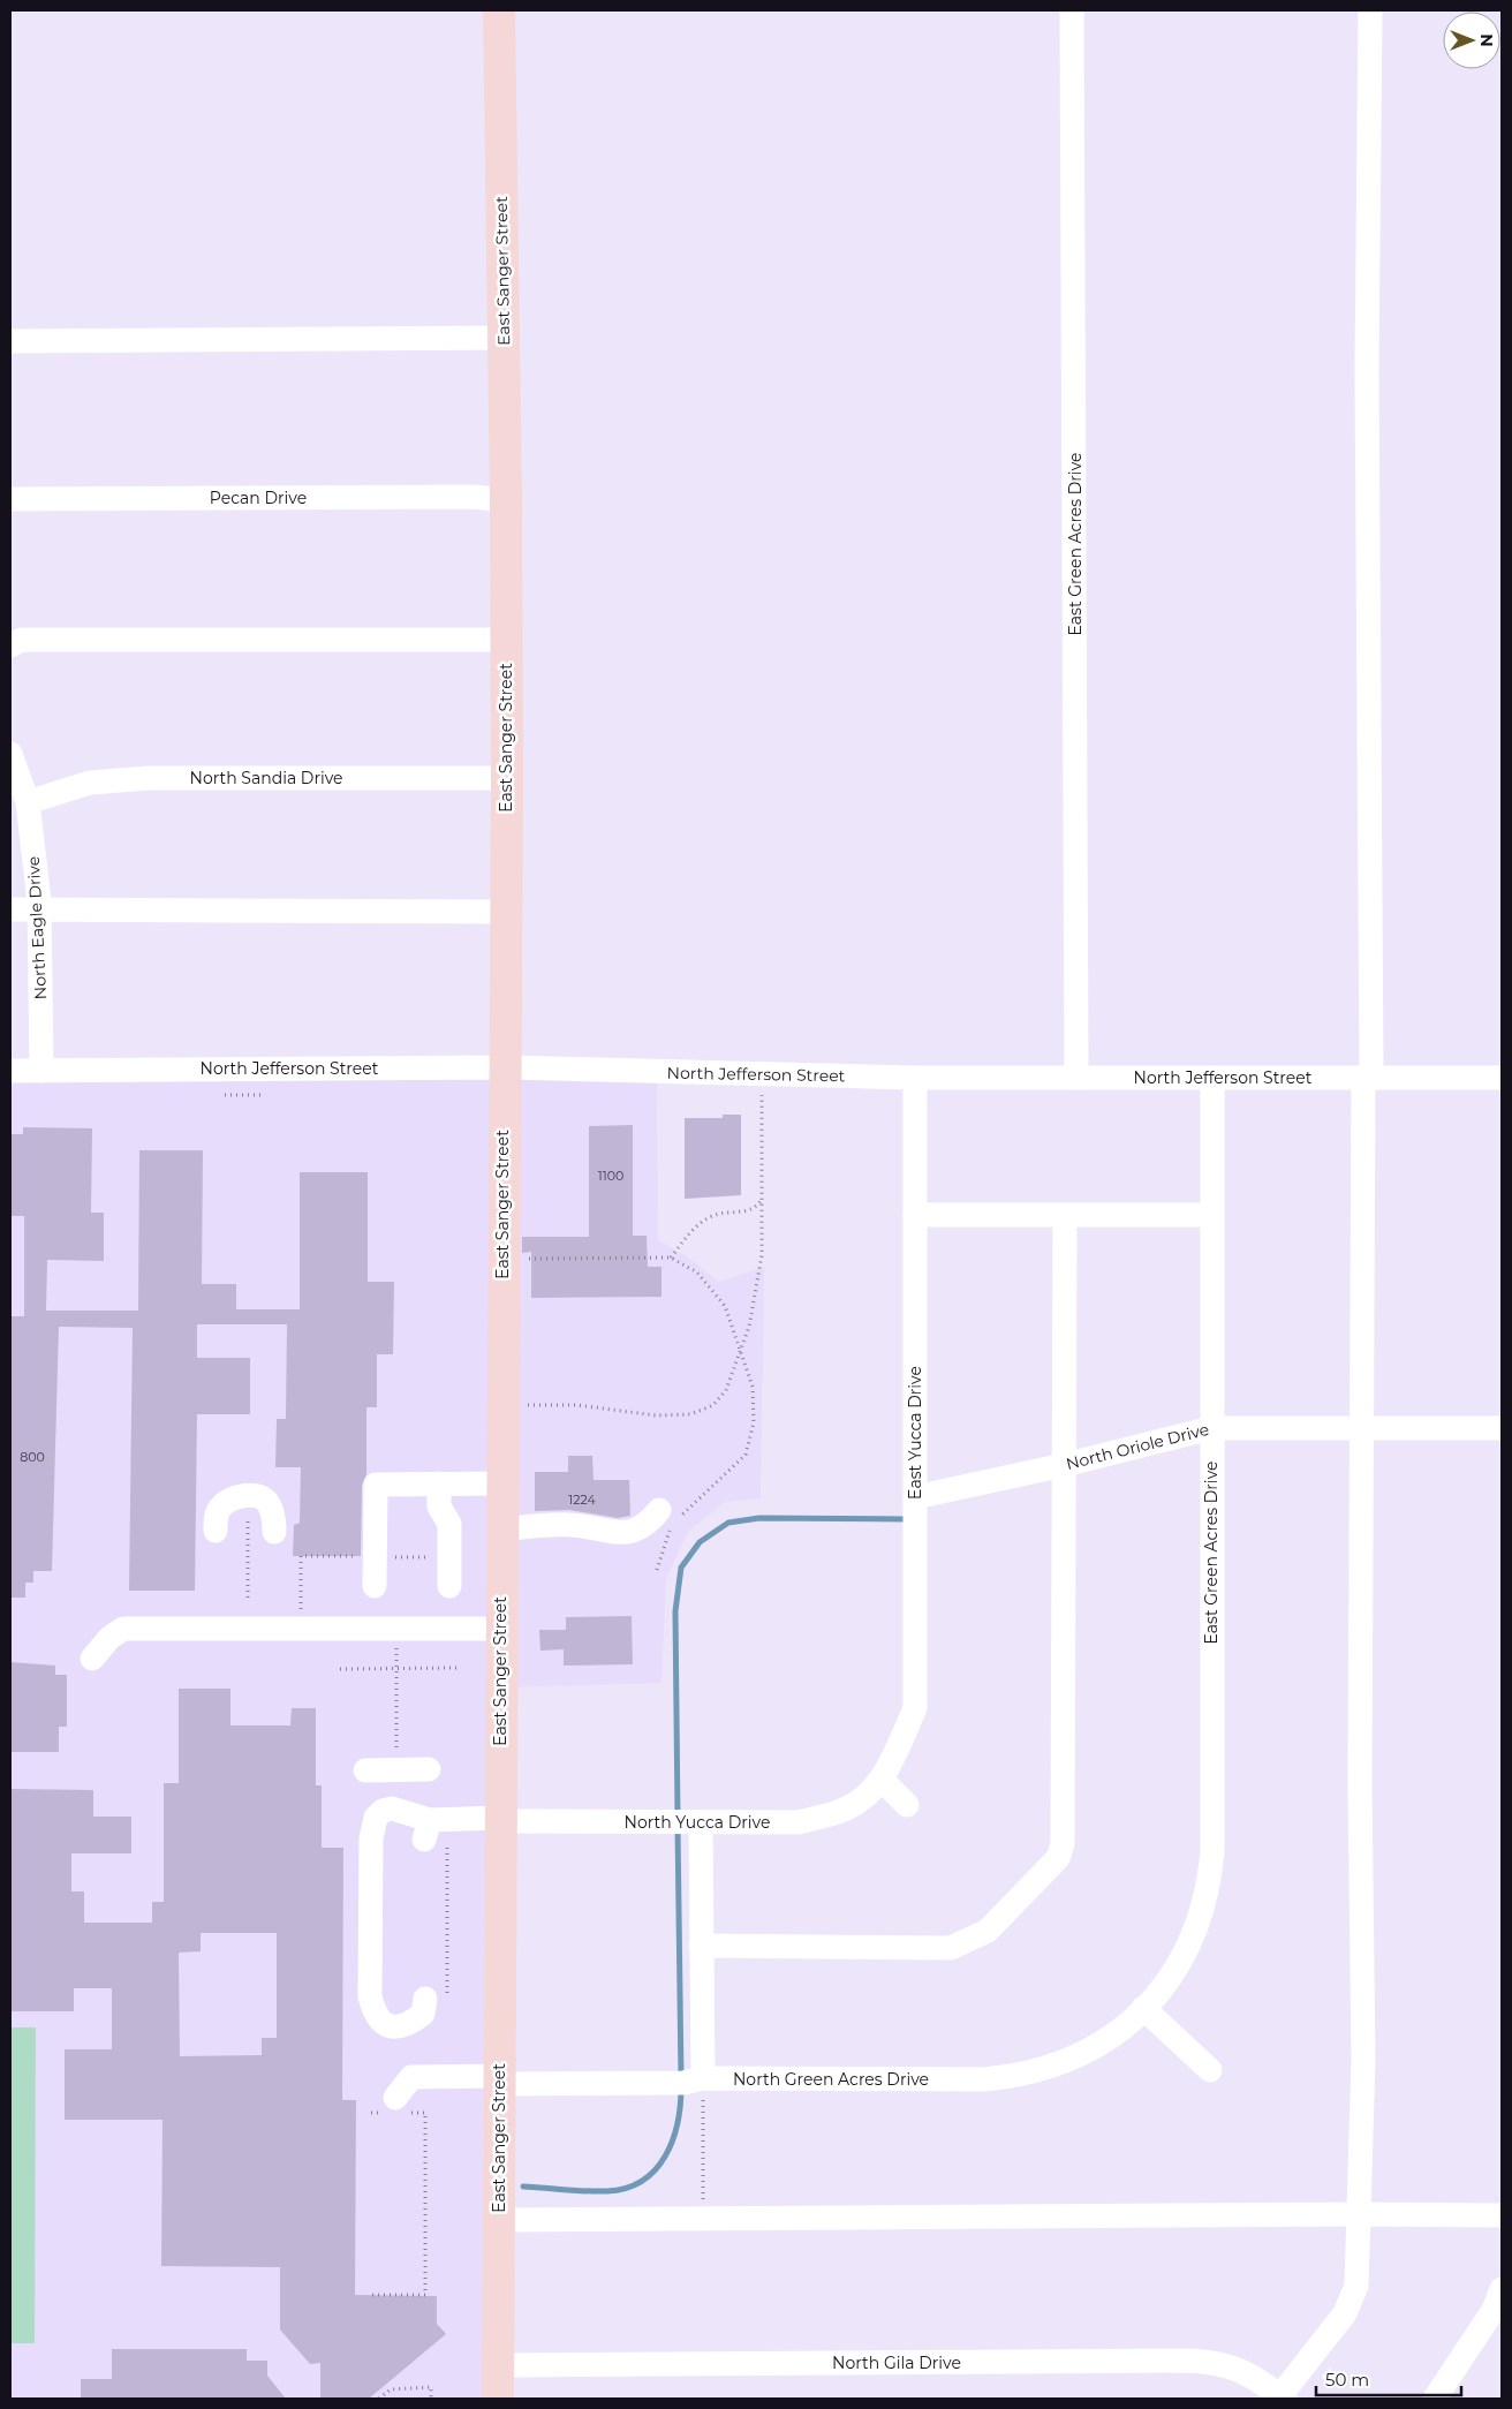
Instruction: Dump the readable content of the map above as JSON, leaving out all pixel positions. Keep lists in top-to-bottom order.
{
  "streets": {
    "main road": ["East Sanger Street"],
    "street": [
      "Pecan Drive",
      "East Green Acres Drive",
      "North Sandia Drive",
      "North Eagle Drive",
      "North Jefferson Street",
      "East Yucca Drive",
      "North Oriole Drive",
      "North Yucca Drive",
      "North Green Acres Drive",
      "North Gila Drive"
    ]
  },
  "crossings": [
    ["East Sanger Street", "Pecan Drive"],
    ["East Sanger Street", "North Sandia Drive"],
    ["East Sanger Street", "North Jefferson Street"],
    ["East Sanger Street", "North Yucca Drive"],
    ["East Sanger Street", "North Green Acres Drive"],
    ["East Sanger Street", "North Gila Drive"],
    ["East Green Acres Drive", "North Jefferson Street"],
    ["East Green Acres Drive", "North Oriole Drive"],
    ["East Green Acres Drive", "North Green Acres Drive"],
    ["North Sandia Drive", "North Eagle Drive"],
    ["North Eagle Drive", "North Jefferson Street"],
    ["North Jefferson Street", "East Yucca Drive"],
    ["East Yucca Drive", "North Oriole Drive"],
    ["East Yucca Drive", "North Yucca Drive"]
  ],
  "house_numbers": ["1100", "800", "1224"],
  "scale_bar": "50 m",
  "north": "right"
}
